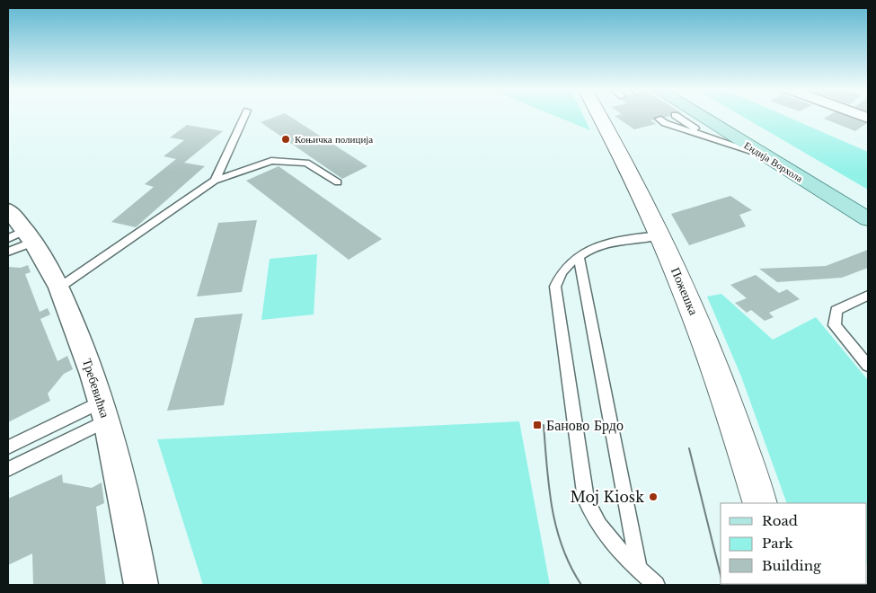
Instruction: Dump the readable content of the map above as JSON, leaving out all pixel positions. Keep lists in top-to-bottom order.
{
  "streets": {
    "main road": ["Ендија Ворхола", "Пожешка"],
    "street": ["Требевићка"]
  },
  "places": {
    "other": ["Коњичка полиција", "Moj Kiosk"],
    "transit": ["Баново Брдо"]
  },
  "legend": ["Road", "Park", "Building"]
}
